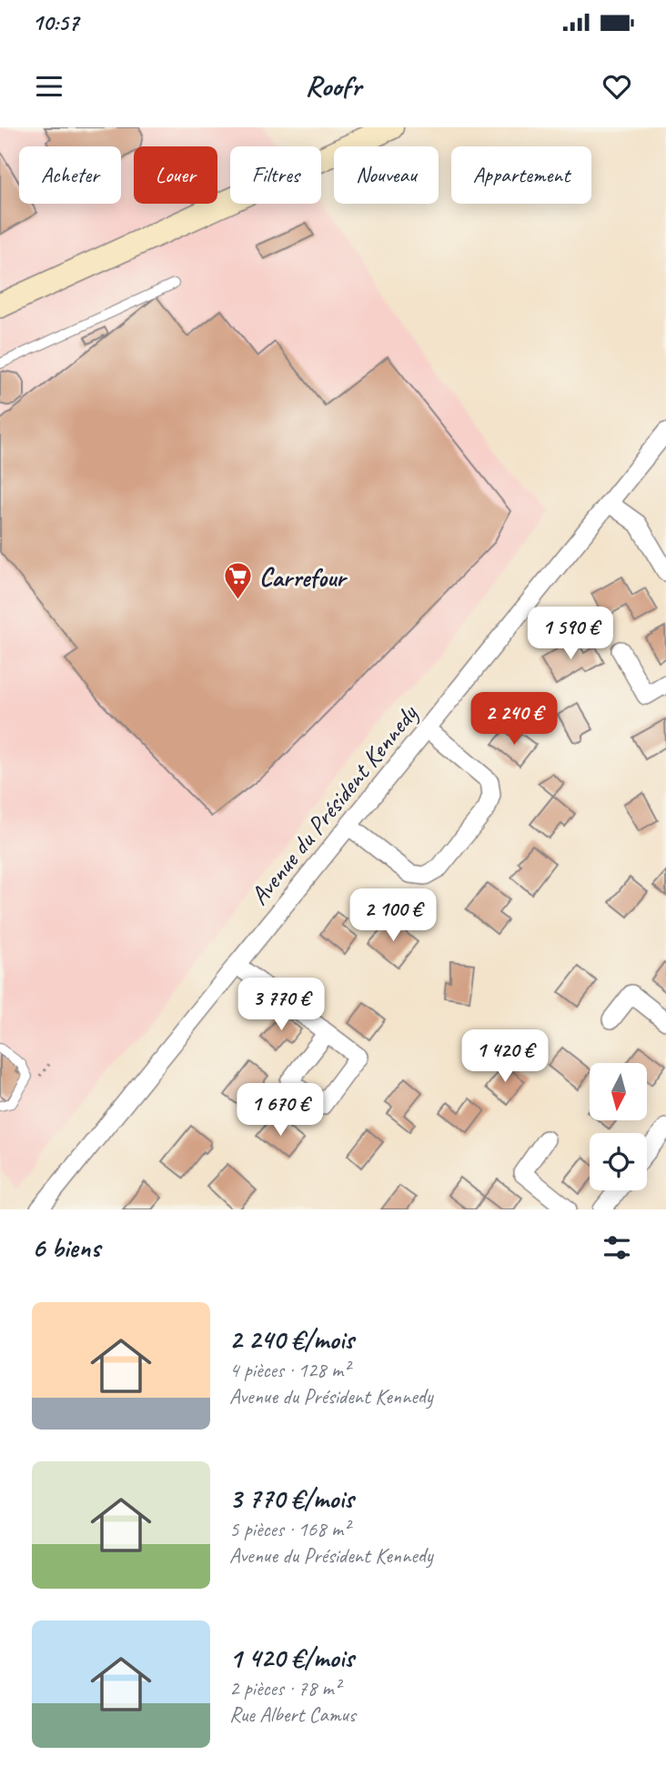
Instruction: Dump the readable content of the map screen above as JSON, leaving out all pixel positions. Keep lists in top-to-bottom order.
{
  "streets": {
    "street": ["Avenue du Président Kennedy"]
  },
  "places": {
    "supermarket": ["Carrefour"]
  },
  "north": "bottom",
  "page": {
    "status": "10:57",
    "header": "Roofr",
    "chip": [
      "Acheter",
      "Louer",
      "Filtres",
      "Nouveau",
      "Appartement"
    ],
    "price": [
      "1 590 €",
      "2 240 €",
      "2 100 €",
      "3 770 €",
      "1 420 €",
      "1 670 €"
    ],
    "heading": "6 biens",
    "list": [
      {
        "name": "2 240 €/mois",
        "note": "4 pièces · 128 m² · Avenue du Président Kennedy"
      },
      {
        "name": "3 770 €/mois",
        "note": "5 pièces · 168 m² · Avenue du Président Kennedy"
      },
      {
        "name": "1 420 €/mois",
        "note": "2 pièces · 78 m² · Rue Albert Camus"
      }
    ]
  }
}
